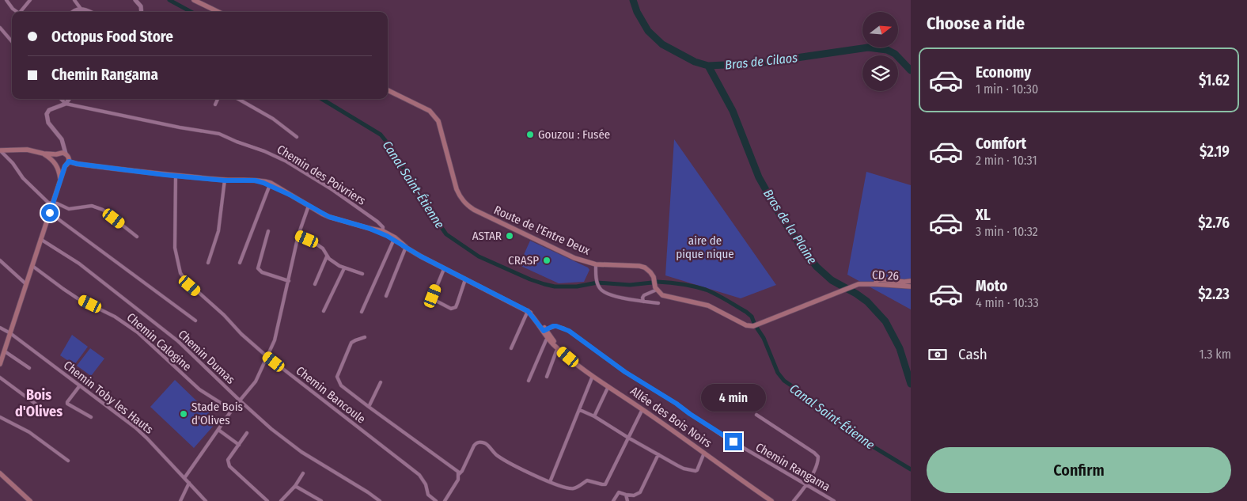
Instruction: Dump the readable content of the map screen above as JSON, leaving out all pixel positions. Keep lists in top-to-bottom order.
{
  "streets": {
    "main road": ["Route de l'Entre Deux", "CD 26", "Allée des Bois Noirs"],
    "street": [
      "Chemin des Poivriers",
      "Chemin Calogine",
      "Chemin Dumas",
      "Chemin Bancoule",
      "Chemin Toby les Hauts",
      "Chemin Rangama"
    ]
  },
  "crossings": [
    ["Chemin des Poivriers", "Allée des Bois Noirs"],
    ["Route de l'Entre Deux", "CD 26"],
    ["Chemin Bancoule", "Allée des Bois Noirs"],
    ["Allée des Bois Noirs", "Chemin Rangama"]
  ],
  "districts": ["Bois d'Olives"],
  "water": ["Bras de Cilaos", "Canal Saint-Étienne", "Bras de la Plaine"],
  "parks": ["aire de pique nique"],
  "places": [
    "Gouzou : Fusée",
    "ASTAR",
    "CRASP",
    "Stade Bois d'Olives"
  ],
  "north": "right",
  "page": {
    "heading": "Choose a ride",
    "banner": ["Octopus Food Store", "Chemin Rangama"],
    "list": [
      {
        "name": "Economy",
        "note": "1 min · 10:30",
        "value": "$1.62"
      },
      {
        "name": "Comfort",
        "note": "2 min · 10:31",
        "value": "$2.19"
      },
      {
        "name": "XL",
        "note": "3 min · 10:32",
        "value": "$2.76"
      },
      {
        "name": "Moto",
        "note": "4 min · 10:33",
        "value": "$2.23"
      }
    ],
    "pay": ["Cash", "1.3 km"],
    "bubble": "4 min",
    "buttons": "Confirm"
  }
}
